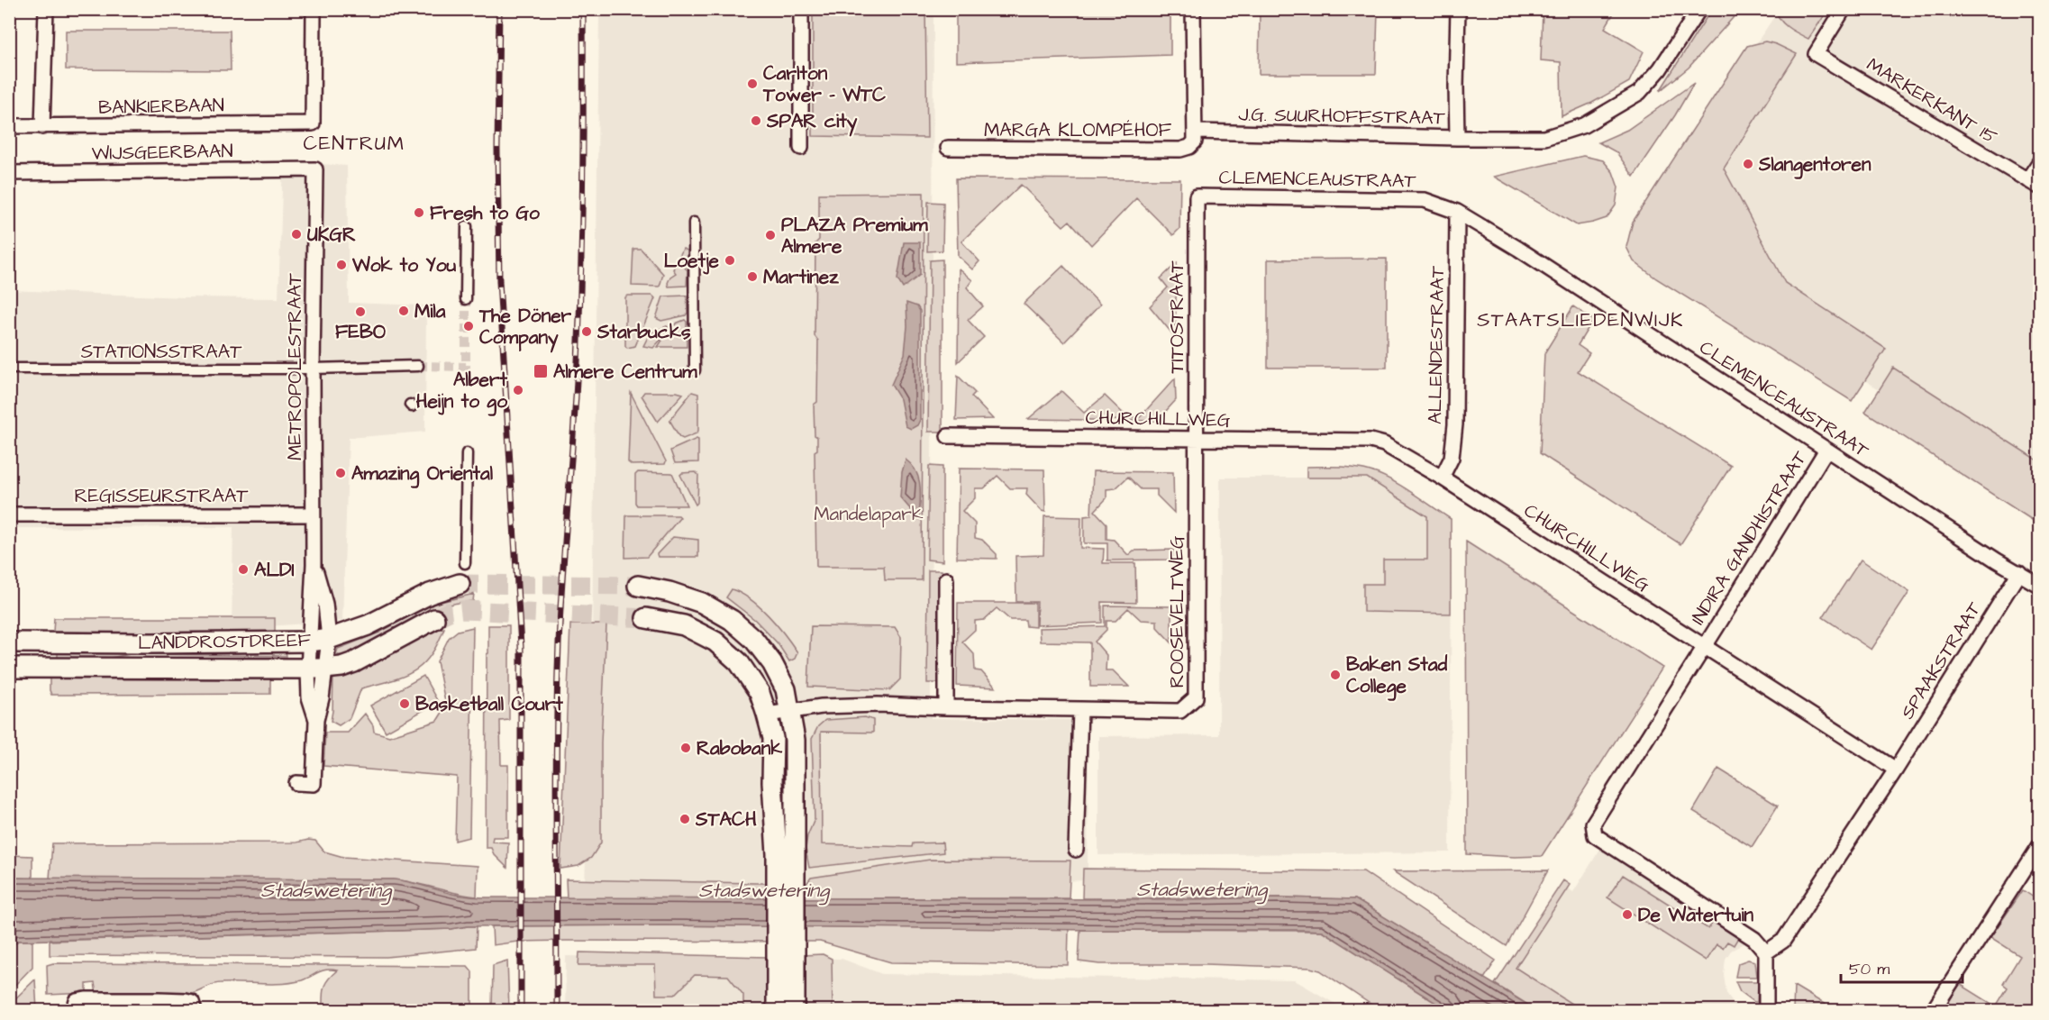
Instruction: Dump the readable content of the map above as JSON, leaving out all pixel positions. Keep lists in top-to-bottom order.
{
  "streets": {
    "main road": ["LANDDROSTDREEF"],
    "street": [
      "MARKERKANT 15",
      "BANKIERBAAN",
      "J.G. SUURHOFFSTRAAT",
      "MARGA KLOMPÉHOF",
      "WIJSGEERBAAN",
      "CLEMENCEAUSTRAAT",
      "TITOSTRAAT",
      "ALLENDESTRAAT",
      "STATIONSSTRAAT",
      "METROPOLESTRAAT",
      "CHURCHILLWEG",
      "REGISSEURSTRAAT",
      "INDIRA GANDHISTRAAT",
      "ROOSEVELTWEG",
      "SPAAKSTRAAT"
    ]
  },
  "crossings": [
    ["J.G. SUURHOFFSTRAAT", "MARGA KLOMPÉHOF"],
    ["WIJSGEERBAAN", "METROPOLESTRAAT"],
    ["CLEMENCEAUSTRAAT", "TITOSTRAAT"],
    ["CLEMENCEAUSTRAAT", "ALLENDESTRAAT"],
    ["CLEMENCEAUSTRAAT", "INDIRA GANDHISTRAAT"],
    ["CLEMENCEAUSTRAAT", "SPAAKSTRAAT"],
    ["TITOSTRAAT", "CHURCHILLWEG"],
    ["TITOSTRAAT", "ROOSEVELTWEG"],
    ["ALLENDESTRAAT", "CHURCHILLWEG"],
    ["STATIONSSTRAAT", "METROPOLESTRAAT"],
    ["METROPOLESTRAAT", "REGISSEURSTRAAT"],
    ["METROPOLESTRAAT", "LANDDROSTDREEF"],
    ["CHURCHILLWEG", "INDIRA GANDHISTRAAT"],
    ["CHURCHILLWEG", "ROOSEVELTWEG"],
    ["CHURCHILLWEG", "SPAAKSTRAAT"]
  ],
  "districts": ["CENTRUM", "STAATSLIEDENWIJK"],
  "water": ["Stadswetering"],
  "parks": ["Mandelapark"],
  "places": {
    "other": [
      "Carlton Tower - WTC",
      "SPAR city",
      "Slangentoren",
      "Fresh to Go",
      "UKGR",
      "PLAZA Premium Almere",
      "Loetje",
      "Wok to You",
      "Martinez",
      "Mila",
      "FEBO",
      "The Döner Company",
      "Starbucks",
      "Albert Heijn to go",
      "Amazing Oriental",
      "ALDI",
      "Baken Stad College",
      "Basketball Court",
      "Rabobank",
      "STACH",
      "De Watertuin"
    ],
    "transit": ["Almere Centrum"]
  },
  "scale_bar": "50 m"
}
